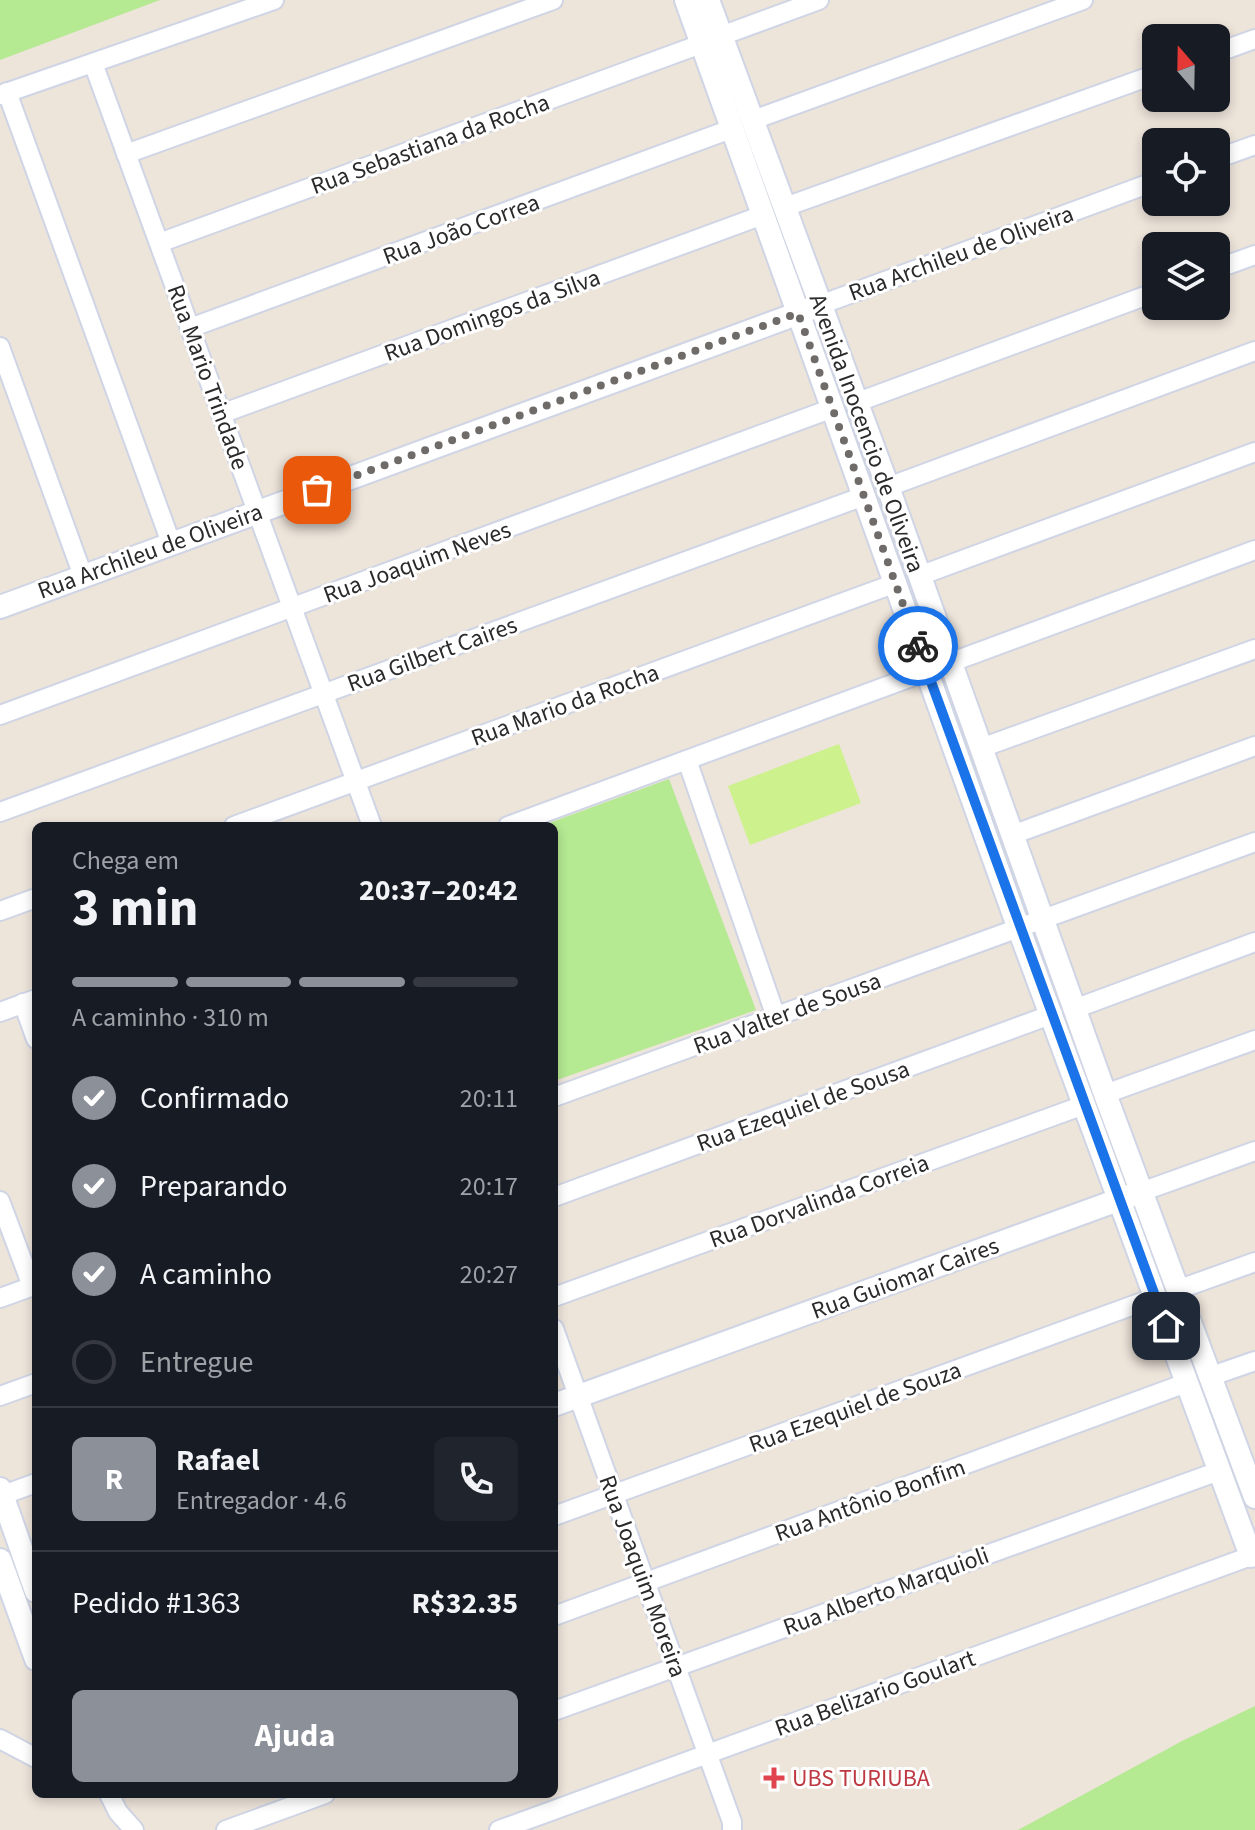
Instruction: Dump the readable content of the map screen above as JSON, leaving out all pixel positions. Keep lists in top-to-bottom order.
{
  "streets": {
    "street": [
      "Rua Sebastiana da Rocha",
      "Rua João Correa",
      "Rua Archileu de Oliveira",
      "Rua Domingos da Silva",
      "Rua Mario Trindade",
      "Avenida Inocencio de Oliveira",
      "Rua Joaquim Neves",
      "Rua Gilbert Caires",
      "Rua Mario da Rocha",
      "Rua Valter de Sousa",
      "Rua Ezequiel de Sousa",
      "Rua Dorvalinda Correia",
      "Rua Guiomar Caires",
      "Rua Ezequiel de Souza",
      "Rua Antônio Bonfim",
      "Rua Joaquim Moreira",
      "Rua Alberto Marquioli",
      "Rua Belizario Goulart"
    ]
  },
  "crossings": [
    ["Rua Sebastiana da Rocha", "Rua Mario Trindade"],
    ["Rua Sebastiana da Rocha", "Avenida Inocencio de Oliveira"],
    ["Rua João Correa", "Rua Mario Trindade"],
    ["Rua João Correa", "Avenida Inocencio de Oliveira"],
    ["Rua Archileu de Oliveira", "Rua Mario Trindade"],
    ["Rua Archileu de Oliveira", "Avenida Inocencio de Oliveira"],
    ["Rua Domingos da Silva", "Rua Mario Trindade"],
    ["Rua Domingos da Silva", "Avenida Inocencio de Oliveira"],
    ["Rua Mario Trindade", "Rua Joaquim Neves"],
    ["Rua Mario Trindade", "Rua Gilbert Caires"],
    ["Rua Mario Trindade", "Rua Mario da Rocha"],
    ["Avenida Inocencio de Oliveira", "Rua Joaquim Neves"],
    ["Avenida Inocencio de Oliveira", "Rua Gilbert Caires"],
    ["Avenida Inocencio de Oliveira", "Rua Mario da Rocha"],
    ["Avenida Inocencio de Oliveira", "Rua Valter de Sousa"],
    ["Avenida Inocencio de Oliveira", "Rua Ezequiel de Sousa"],
    ["Avenida Inocencio de Oliveira", "Rua Dorvalinda Correia"],
    ["Avenida Inocencio de Oliveira", "Rua Guiomar Caires"],
    ["Avenida Inocencio de Oliveira", "Rua Ezequiel de Souza"],
    ["Avenida Inocencio de Oliveira", "Rua Antônio Bonfim"],
    ["Avenida Inocencio de Oliveira", "Rua Alberto Marquioli"],
    ["Avenida Inocencio de Oliveira", "Rua Belizario Goulart"],
    ["Rua Guiomar Caires", "Rua Joaquim Moreira"],
    ["Rua Ezequiel de Souza", "Rua Joaquim Moreira"],
    ["Rua Antônio Bonfim", "Rua Joaquim Moreira"],
    ["Rua Joaquim Moreira", "Rua Alberto Marquioli"],
    ["Rua Joaquim Moreira", "Rua Belizario Goulart"]
  ],
  "places": {
    "health": ["UBS TURIUBA"]
  },
  "north": "top",
  "page": {
    "heading": ["3 min", "Chega em", "20:37–20:42"],
    "panel": [
      "Rafael",
      "Entregador · 4.6",
      "Pedido #1363",
      "R$32.35"
    ],
    "bar": "A caminho · 310 m",
    "list": [
      ["Confirmado", "20:11"],
      ["Preparando", "20:17"],
      ["A caminho", "20:27"],
      "Entregue"
    ],
    "round": "R",
    "buttons": "Ajuda"
  }
}
